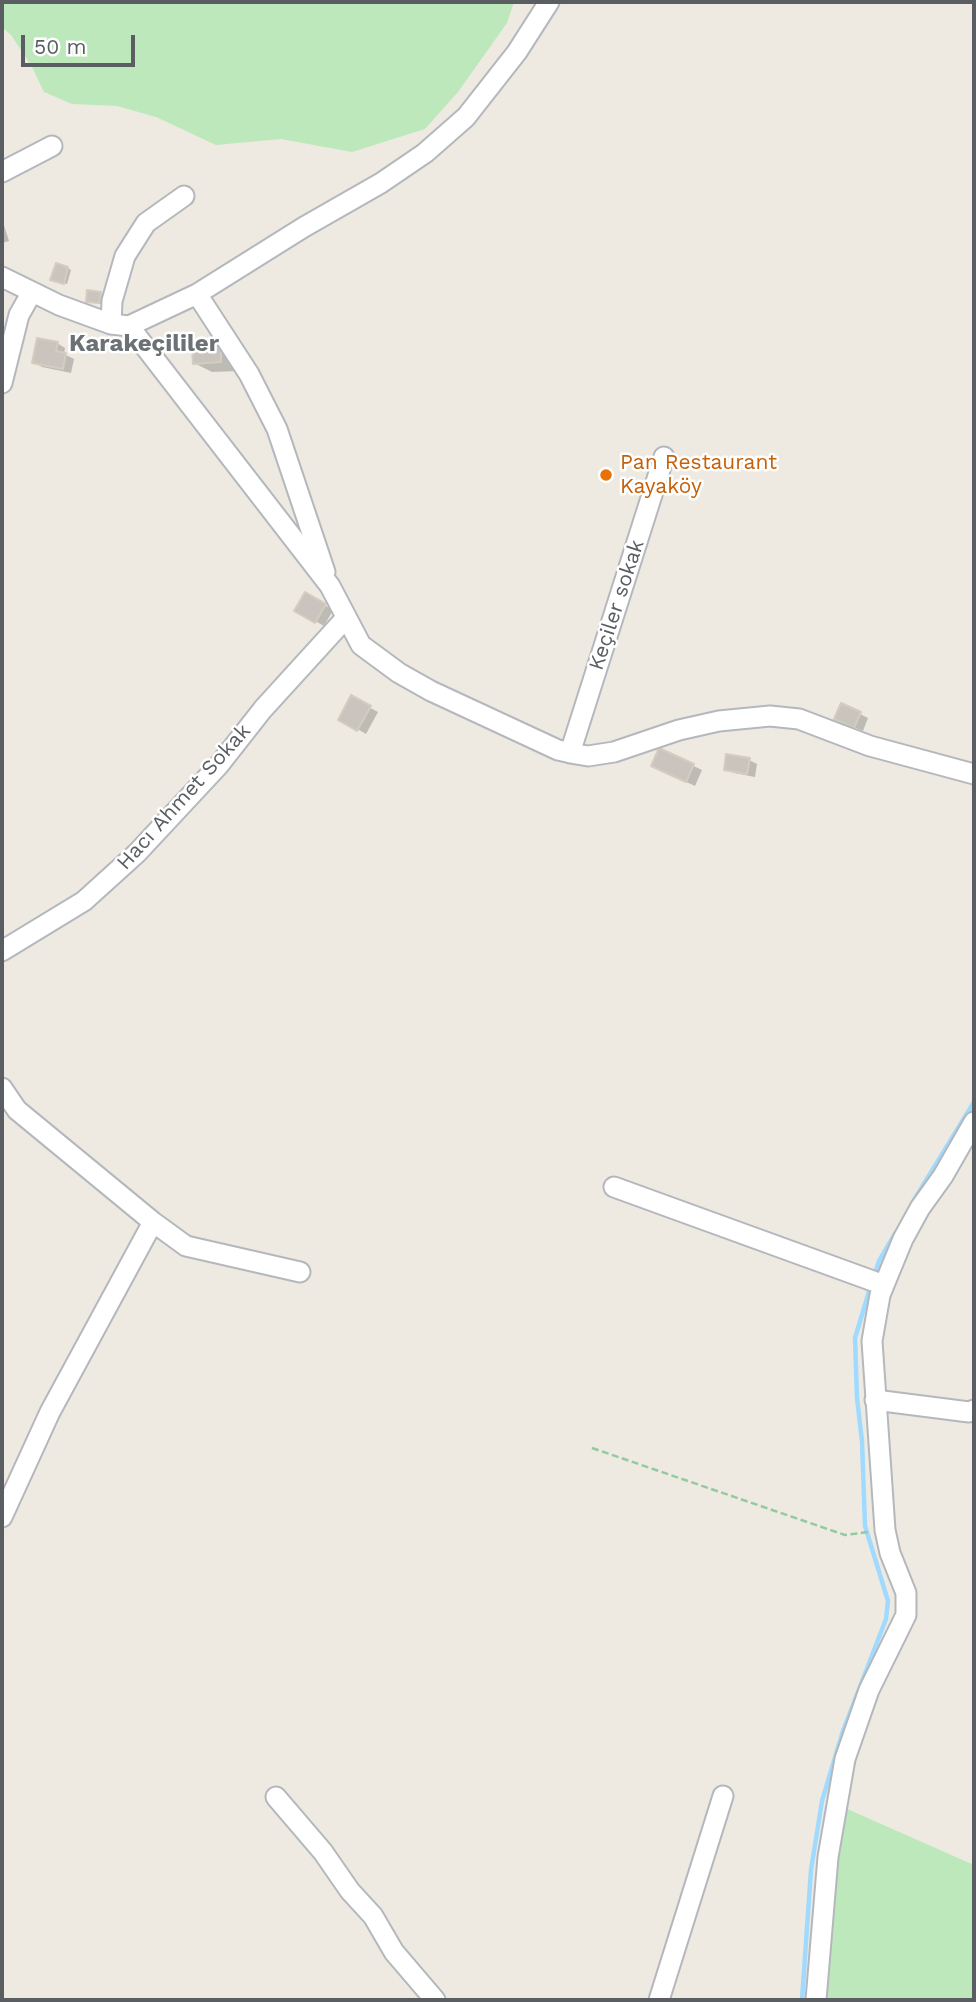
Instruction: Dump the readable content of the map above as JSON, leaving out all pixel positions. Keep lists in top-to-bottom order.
{
  "streets": {
    "street": ["Keçiler sokak", "Hacı Ahmet Sokak"]
  },
  "districts": ["Karakeçililer"],
  "places": ["Pan Restaurant Kayaköy"],
  "scale_bar": "50 m"
}
